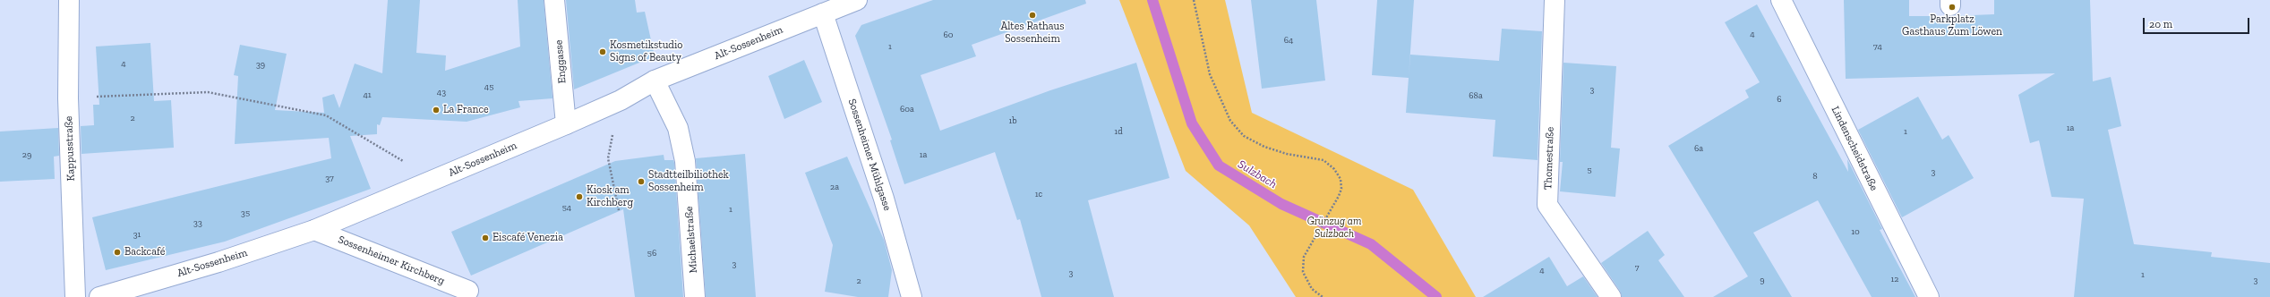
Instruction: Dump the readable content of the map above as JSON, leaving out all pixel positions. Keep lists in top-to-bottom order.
{
  "streets": {
    "street": [
      "Alt-Sossenheim",
      "Enggasse",
      "Kappusstraße",
      "Lindenscheidstraße",
      "Sossenheimer Mühlgasse",
      "Thomestraße",
      "Michaelstraße",
      "Sossenheimer Kirchberg"
    ]
  },
  "crossings": [
    ["Alt-Sossenheim", "Enggasse"],
    ["Alt-Sossenheim", "Sossenheimer Mühlgasse"],
    ["Alt-Sossenheim", "Michaelstraße"],
    ["Alt-Sossenheim", "Sossenheimer Kirchberg"]
  ],
  "water": ["Sulzbach"],
  "parks": ["Grünzug am Sulzbach"],
  "places": [
    "Parkplatz Gasthaus Zum Löwen",
    "Altes Rathaus Sossenheim",
    "Kosmetikstudio Signs of Beauty",
    "La France",
    "Stadtteilbiliothek Sossenheim",
    "Kiosk am Kirchberg",
    "Eiscafé Venezia",
    "Backcafé"
  ],
  "house_numbers": [
    "4",
    "60",
    "64",
    "1",
    "74",
    "4",
    "39",
    "45",
    "3",
    "43",
    "41",
    "68a",
    "6",
    "60a",
    "2",
    "1b",
    "1a",
    "1d",
    "1",
    "6a",
    "29",
    "1a",
    "5",
    "3",
    "8",
    "37",
    "2a",
    "1c",
    "54",
    "1",
    "35",
    "33",
    "10",
    "31",
    "56",
    "3",
    "7",
    "4",
    "3",
    "1",
    "12",
    "9",
    "3",
    "2"
  ],
  "scale_bar": "20 m"
}
